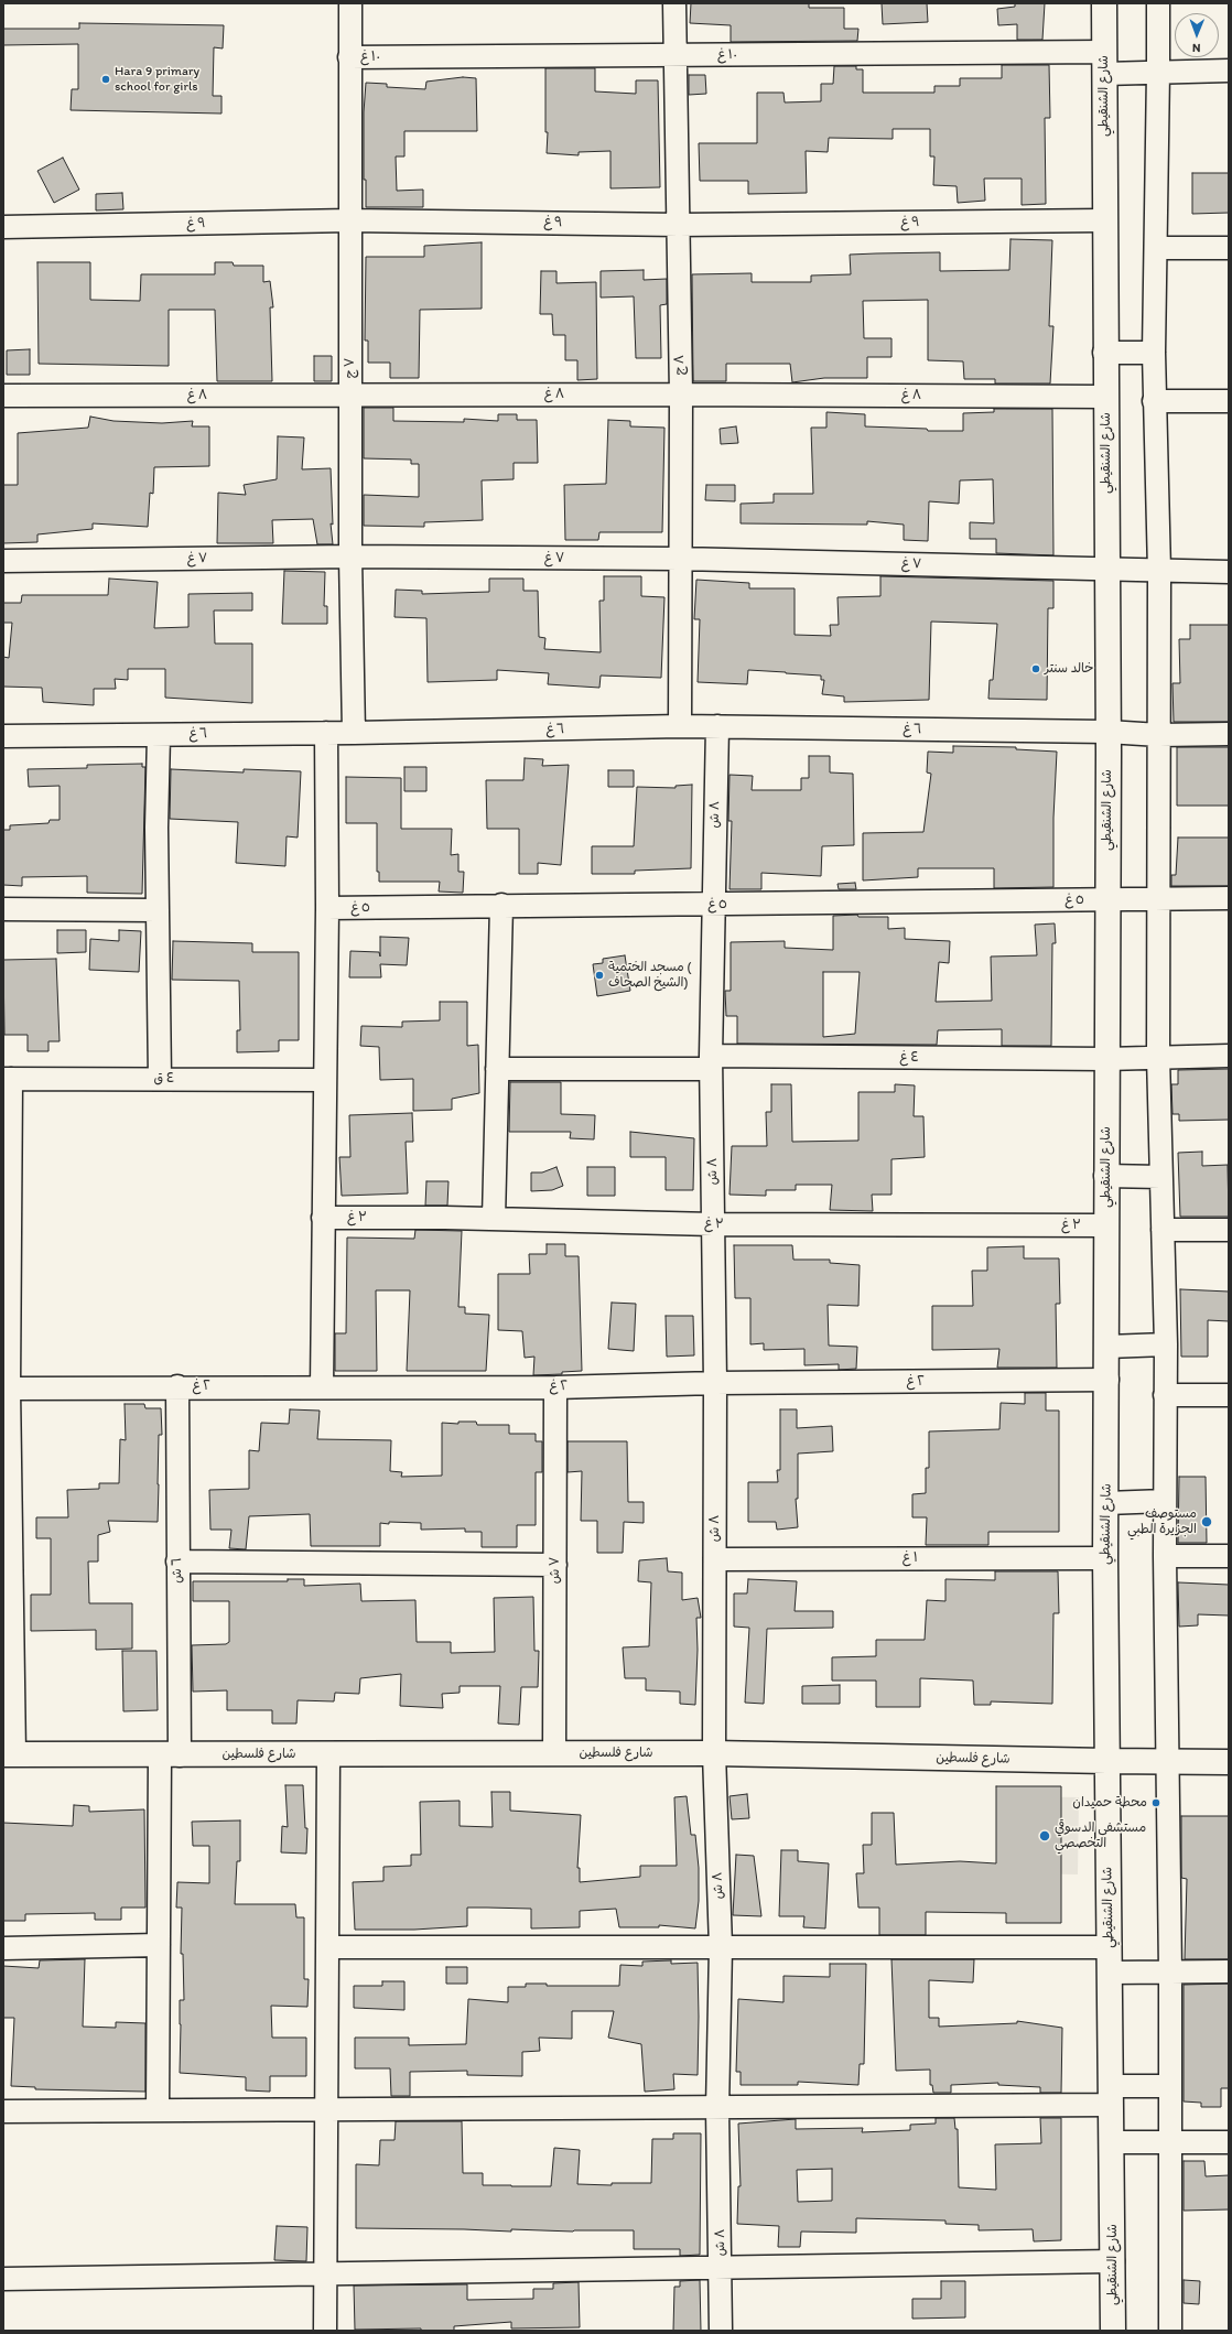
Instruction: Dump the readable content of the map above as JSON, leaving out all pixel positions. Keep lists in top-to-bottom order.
{
  "streets": {
    "street": [
      "١٠ غ",
      "شارع الشنقيطي",
      "٩ غ",
      "٨ ج",
      "٧ ج",
      "٨ غ",
      "٧ غ",
      "٦ غ",
      "٨ ش",
      "٥ غ",
      "٤ غ",
      "٤ ق",
      "٣ غ",
      "٢ غ",
      "١ غ",
      "٦ ش",
      "٧ ش",
      "شارع فلسطين"
    ]
  },
  "crossings": [
    ["١٠ غ", "شارع الشنقيطي"],
    ["١٠ غ", "٨ ج"],
    ["١٠ غ", "٧ ج"],
    ["شارع الشنقيطي", "٩ غ"],
    ["شارع الشنقيطي", "٨ غ"],
    ["شارع الشنقيطي", "٧ غ"],
    ["شارع الشنقيطي", "٦ غ"],
    ["شارع الشنقيطي", "٥ غ"],
    ["شارع الشنقيطي", "٤ غ"],
    ["شارع الشنقيطي", "٣ غ"],
    ["شارع الشنقيطي", "٢ غ"],
    ["شارع الشنقيطي", "١ غ"],
    ["شارع الشنقيطي", "شارع فلسطين"],
    ["٩ غ", "٨ ج"],
    ["٩ غ", "٧ ج"],
    ["٨ ج", "٨ غ"],
    ["٨ ج", "٧ غ"],
    ["٨ ج", "٦ غ"],
    ["٧ ج", "٨ غ"],
    ["٧ ج", "٧ غ"],
    ["٧ ج", "٦ غ"],
    ["٦ غ", "٨ ش"],
    ["٨ ش", "٥ غ"],
    ["٨ ش", "٤ غ"],
    ["٨ ش", "٣ غ"],
    ["٨ ش", "٢ غ"],
    ["٨ ش", "١ غ"],
    ["٨ ش", "شارع فلسطين"],
    ["٢ غ", "٦ ش"],
    ["٢ غ", "٧ ش"],
    ["٦ ش", "شارع فلسطين"],
    ["٧ ش", "شارع فلسطين"]
  ],
  "places": [
    "Hara 9 primary school for girls",
    "خالد سنتر",
    "مسجد الختمية ( الشيخ الصحاف)",
    "مستوصف الجزيرة الطبي",
    "محطة حميدان",
    "مستشفى الدسوقي التخصصي"
  ],
  "north": "bottom"
}
